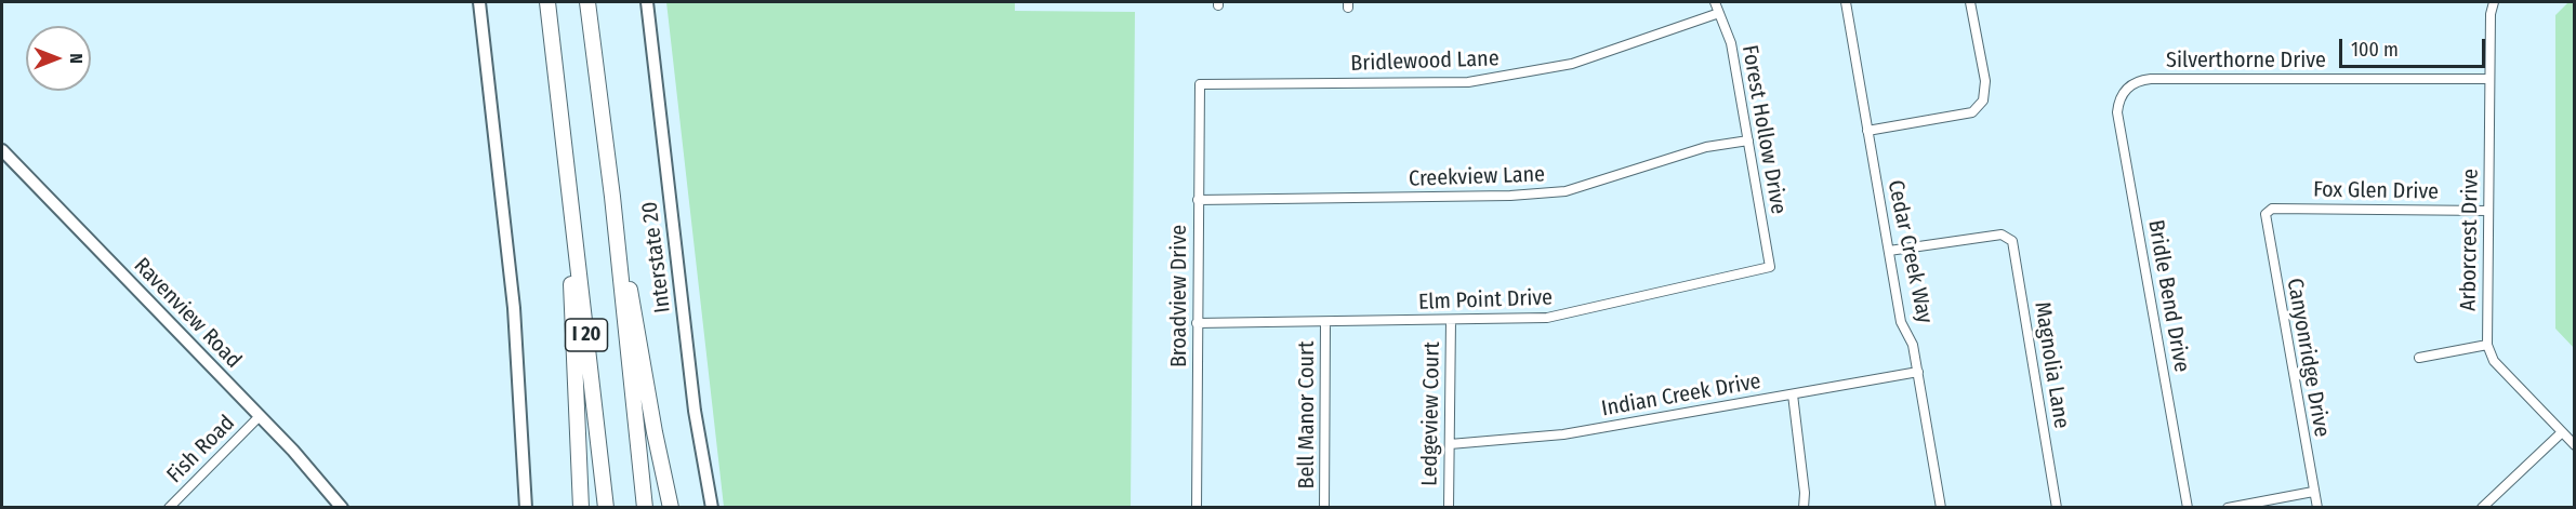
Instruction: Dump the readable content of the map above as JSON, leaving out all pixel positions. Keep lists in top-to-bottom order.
{
  "streets": {
    "highway": ["I 20"],
    "main road": ["Interstate 20", "Ravenview Road"],
    "street": [
      "Silverthorne Drive",
      "Bridlewood Lane",
      "Forest Hollow Drive",
      "Creekview Lane",
      "Fox Glen Drive",
      "Arborcrest Drive",
      "Cedar Creek Way",
      "Broadview Drive",
      "Bridle Bend Drive",
      "Elm Point Drive",
      "Canyonridge Drive",
      "Magnolia Lane",
      "Indian Creek Drive",
      "Ledgeview Court",
      "Bell Manor Court",
      "Fish Road"
    ]
  },
  "crossings": [
    ["Silverthorne Drive", "Arborcrest Drive"],
    ["Silverthorne Drive", "Bridle Bend Drive"],
    ["Bridlewood Lane", "Forest Hollow Drive"],
    ["Bridlewood Lane", "Broadview Drive"],
    ["Forest Hollow Drive", "Creekview Lane"],
    ["Forest Hollow Drive", "Elm Point Drive"],
    ["Creekview Lane", "Broadview Drive"],
    ["Fox Glen Drive", "Arborcrest Drive"],
    ["Fox Glen Drive", "Canyonridge Drive"],
    ["Cedar Creek Way", "Magnolia Lane"],
    ["Cedar Creek Way", "Indian Creek Drive"],
    ["Broadview Drive", "Elm Point Drive"],
    ["Elm Point Drive", "Ledgeview Court"],
    ["Elm Point Drive", "Bell Manor Court"],
    ["Ravenview Road", "Fish Road"],
    ["Indian Creek Drive", "Ledgeview Court"]
  ],
  "scale_bar": "100 m",
  "north": "right"
}
